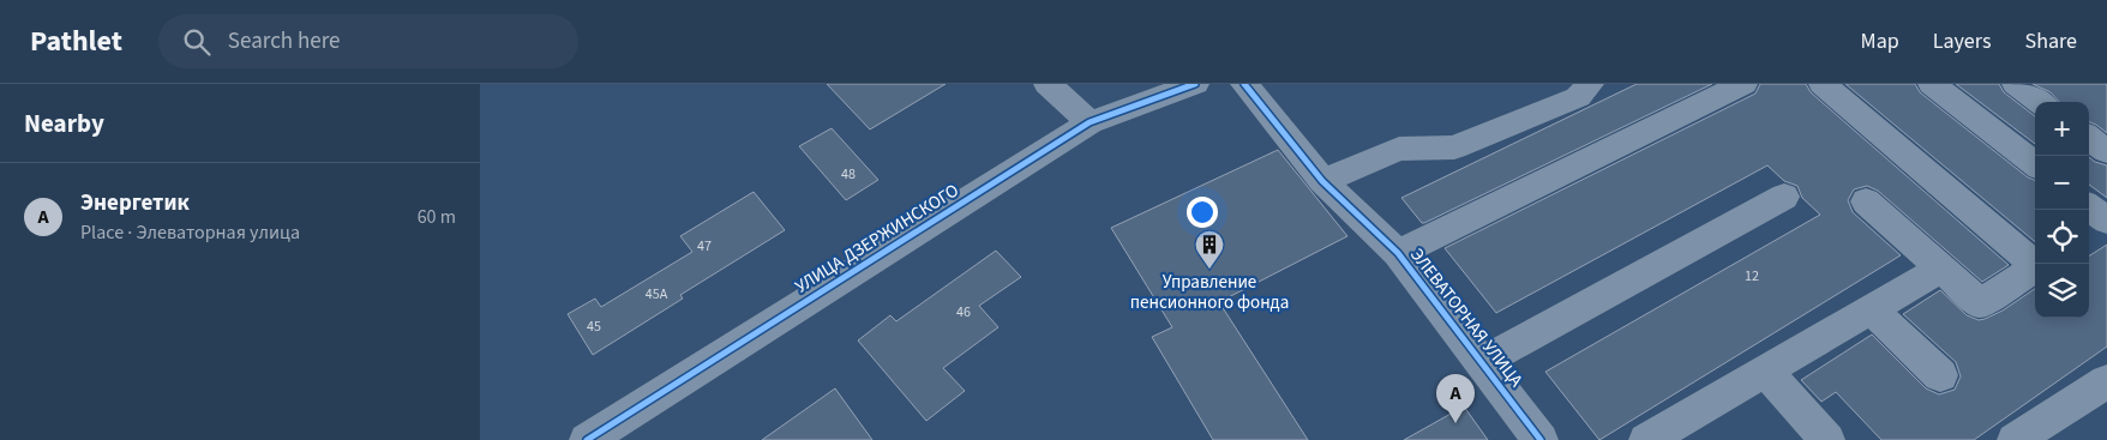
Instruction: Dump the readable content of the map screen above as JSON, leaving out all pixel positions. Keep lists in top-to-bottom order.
{
  "streets": {
    "street": ["УЛИЦА ДЗЕРЖИНСКОГО", "ЭЛЕВАТОРНАЯ УЛИЦА"]
  },
  "places": {
    "building": ["Управление пенсионного фонда"]
  },
  "house_numbers": [
    "48",
    "47",
    "12",
    "45А",
    "46",
    "45"
  ],
  "page": {
    "header": "Pathlet",
    "search": "Search here",
    "nav": ["Map", "Layers", "Share"],
    "heading": "Nearby",
    "map_buttons": ["+", "−"],
    "list": [
      {
        "mark": "A",
        "name": "Энергетик",
        "note": "Place · Элеваторная улица",
        "value": "60 m"
      }
    ],
    "pins": "A"
  }
}
